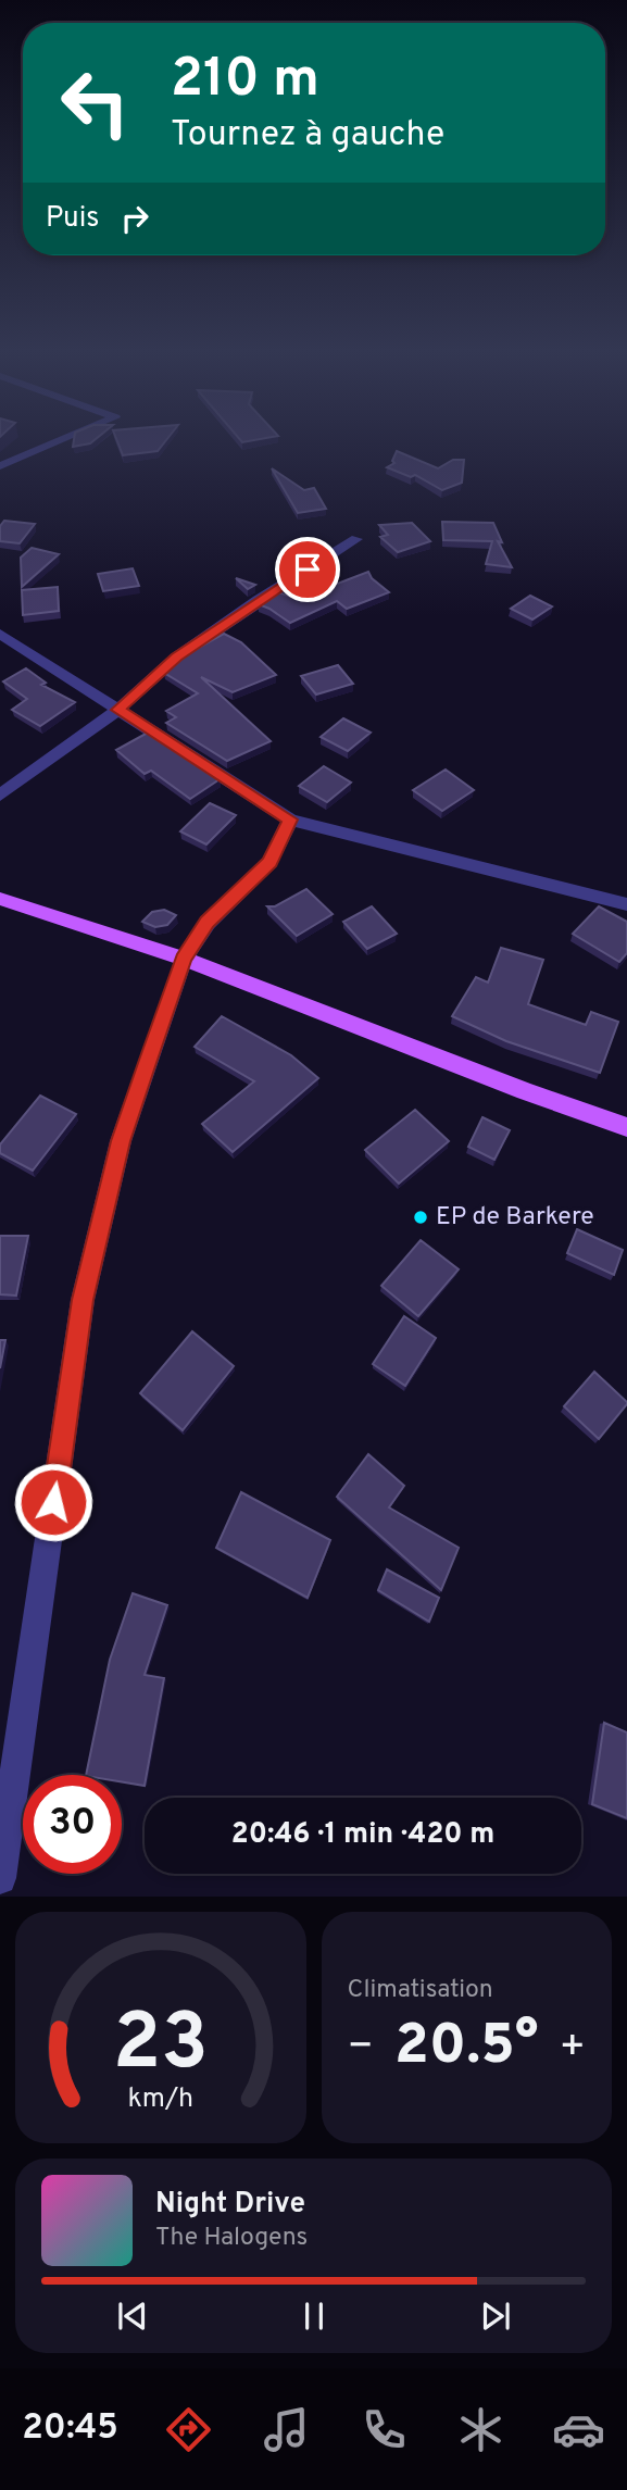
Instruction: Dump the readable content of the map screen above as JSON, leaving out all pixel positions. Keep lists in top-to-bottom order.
{
  "places": ["EP de Barkere"],
  "page": {
    "turn": ["210 m", "Tournez à gauche"],
    "then": "Puis",
    "limit": "30",
    "trip": "20:46 · 1 min · 420 m",
    "tile": "Climatisation",
    "heat": ["−", "20.5°", "+"],
    "song": ["Night Drive", "The Halogens"],
    "tabs": "20:45",
    "gauge": ["23", "km/h"]
  }
}
